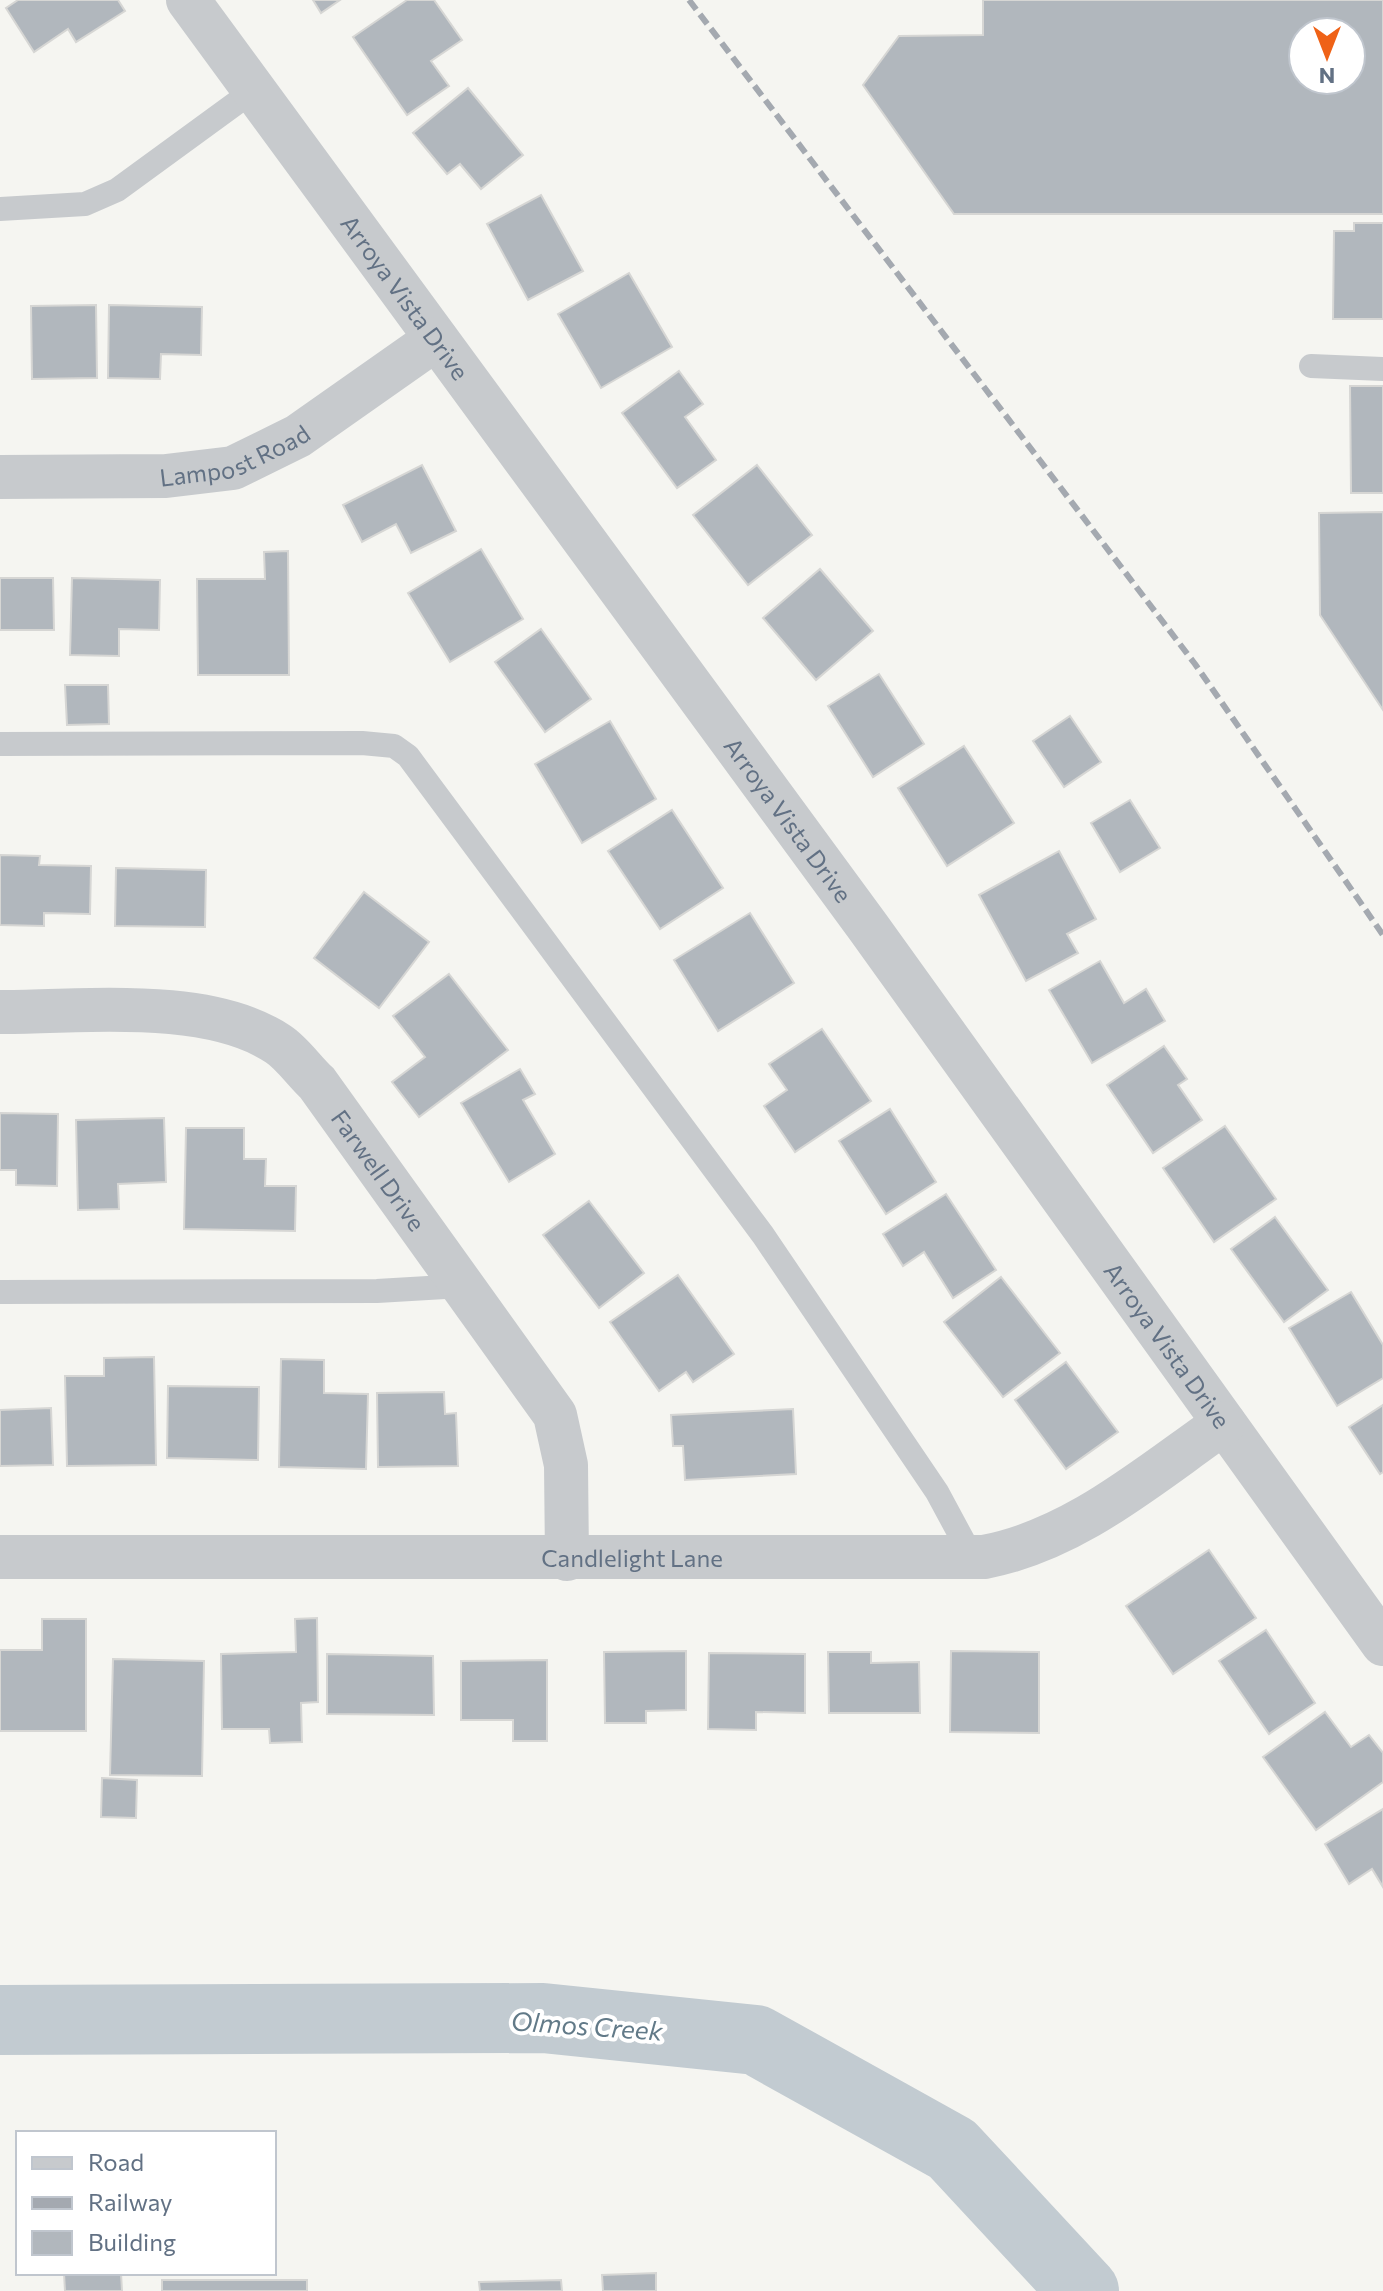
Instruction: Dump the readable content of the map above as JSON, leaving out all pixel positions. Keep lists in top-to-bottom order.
{
  "streets": {
    "street": [
      "Arroya Vista Drive",
      "Lampost Road",
      "Farwell Drive",
      "Candlelight Lane"
    ]
  },
  "crossings": [
    ["Arroya Vista Drive", "Lampost Road"],
    ["Arroya Vista Drive", "Candlelight Lane"],
    ["Farwell Drive", "Candlelight Lane"]
  ],
  "water": ["Olmos Creek"],
  "legend": ["Road", "Railway", "Building"],
  "north": "bottom"
}
